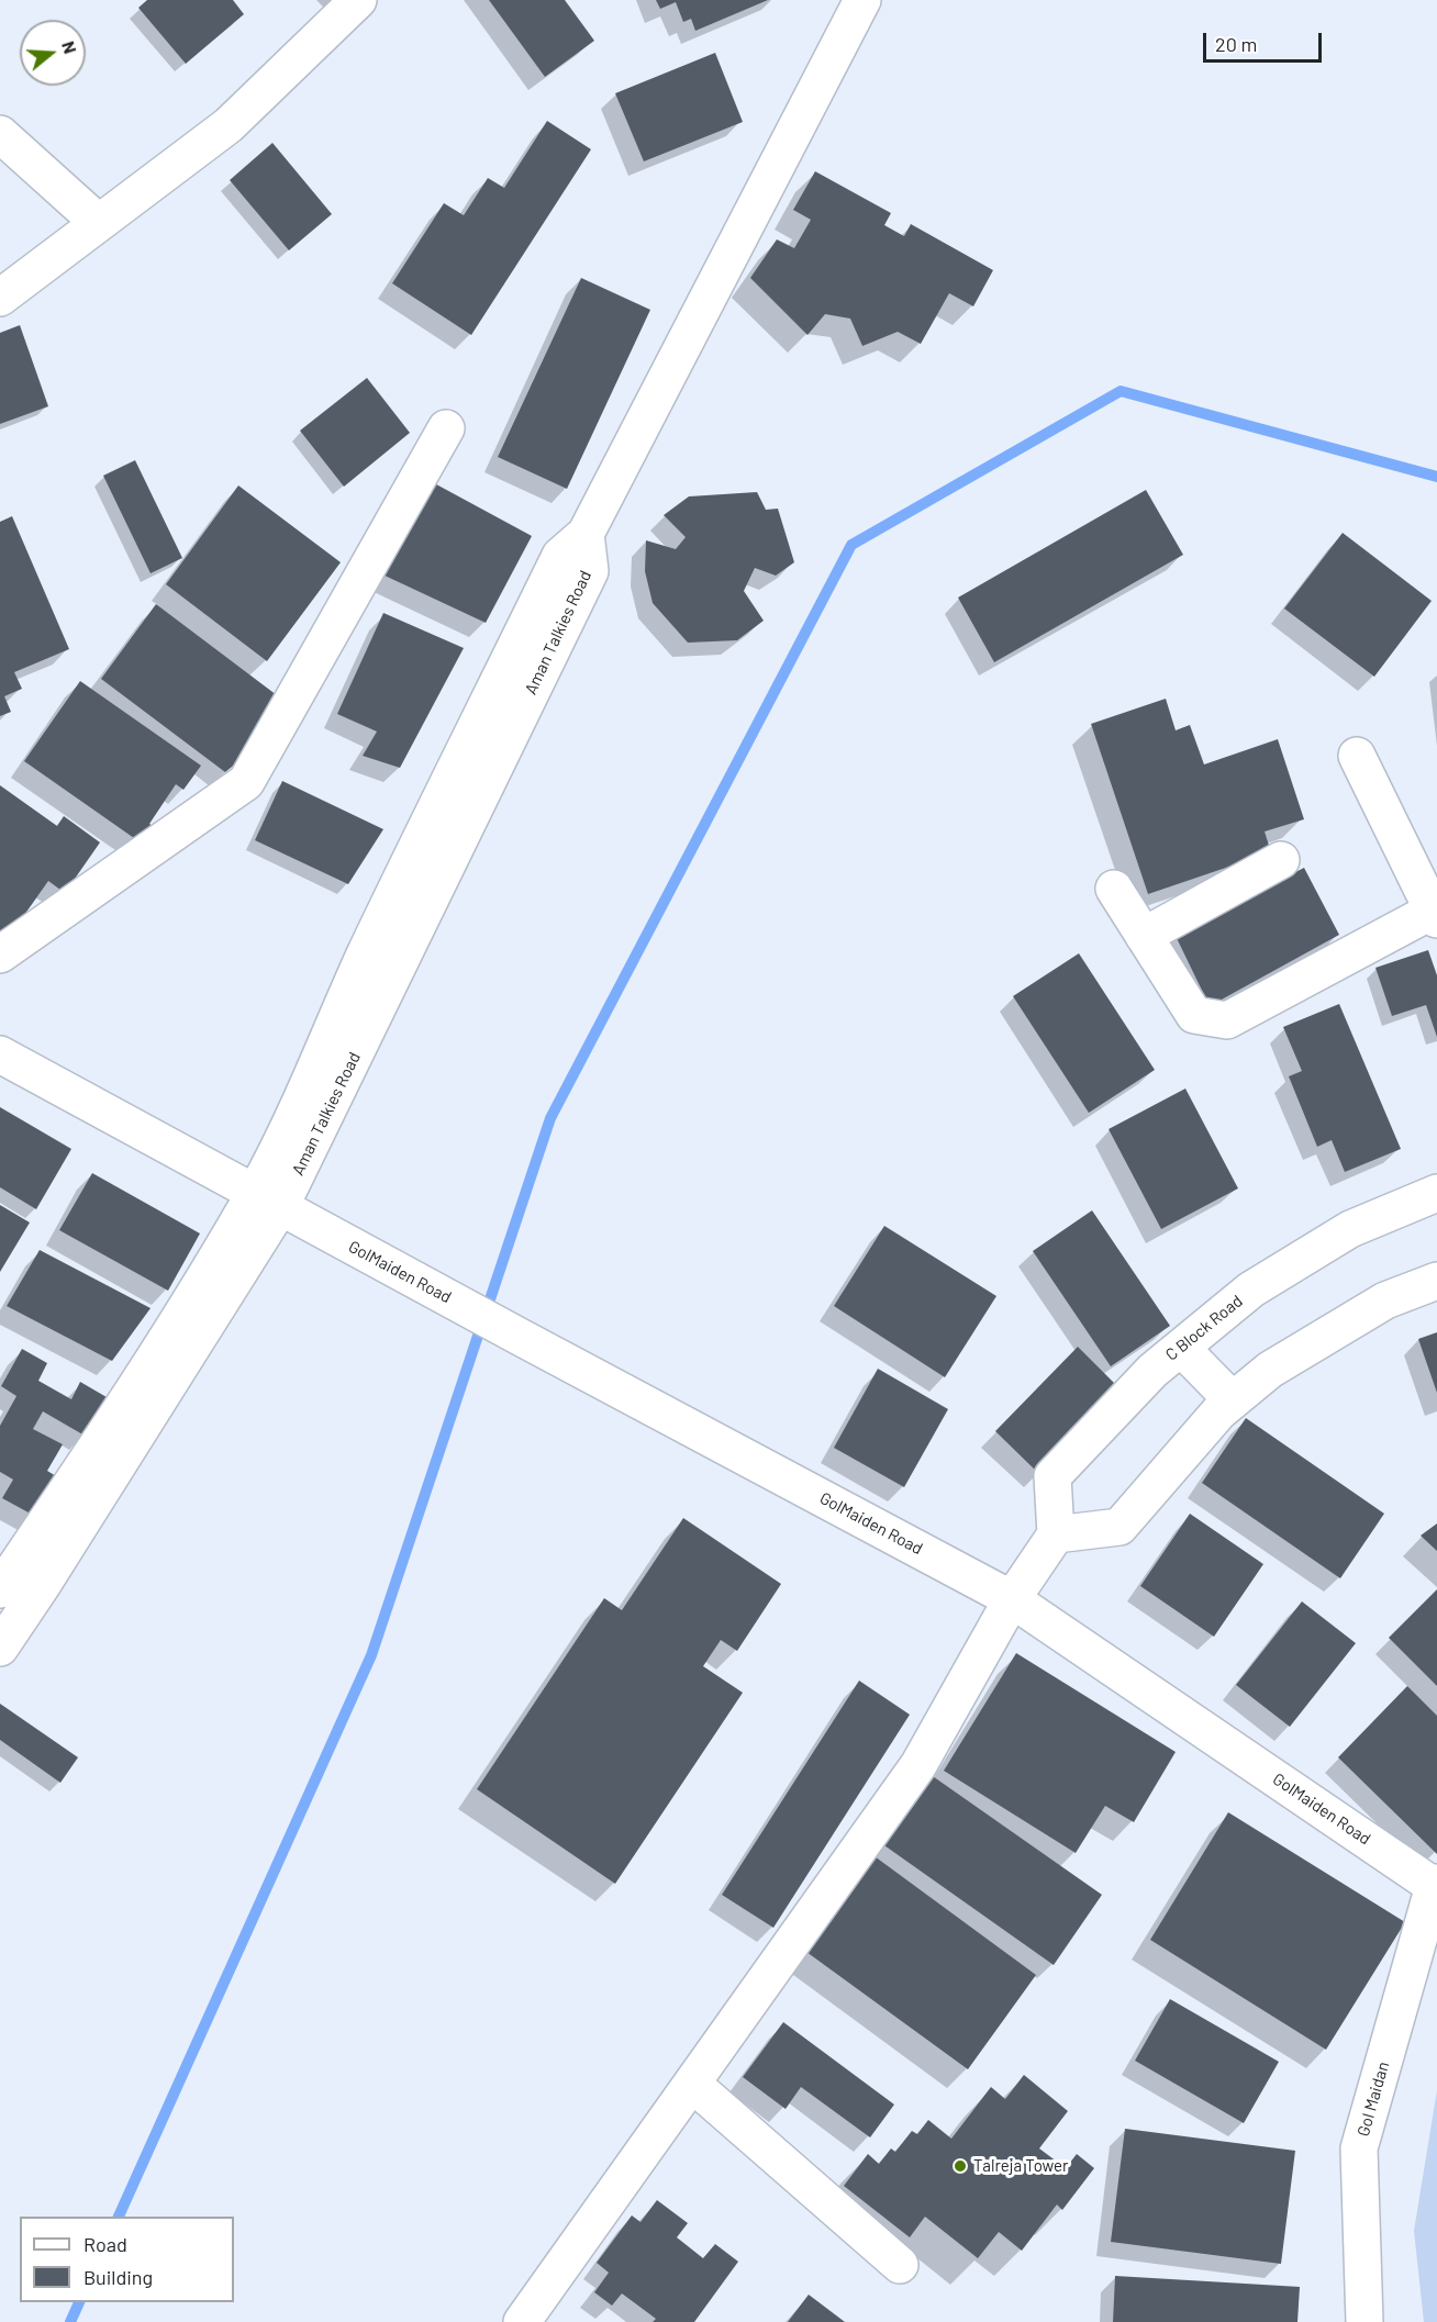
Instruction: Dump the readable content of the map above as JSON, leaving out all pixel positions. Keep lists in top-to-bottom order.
{
  "streets": {
    "street": [
      "Aman Talkies Road",
      "GolMaiden Road",
      "C Block Road",
      "Gol Maidan"
    ]
  },
  "crossings": [
    ["Aman Talkies Road", "GolMaiden Road"],
    ["GolMaiden Road", "Gol Maidan"]
  ],
  "places": ["Talreja Tower"],
  "legend": ["Road", "Building"],
  "scale_bar": "20 m",
  "north": "right"
}
